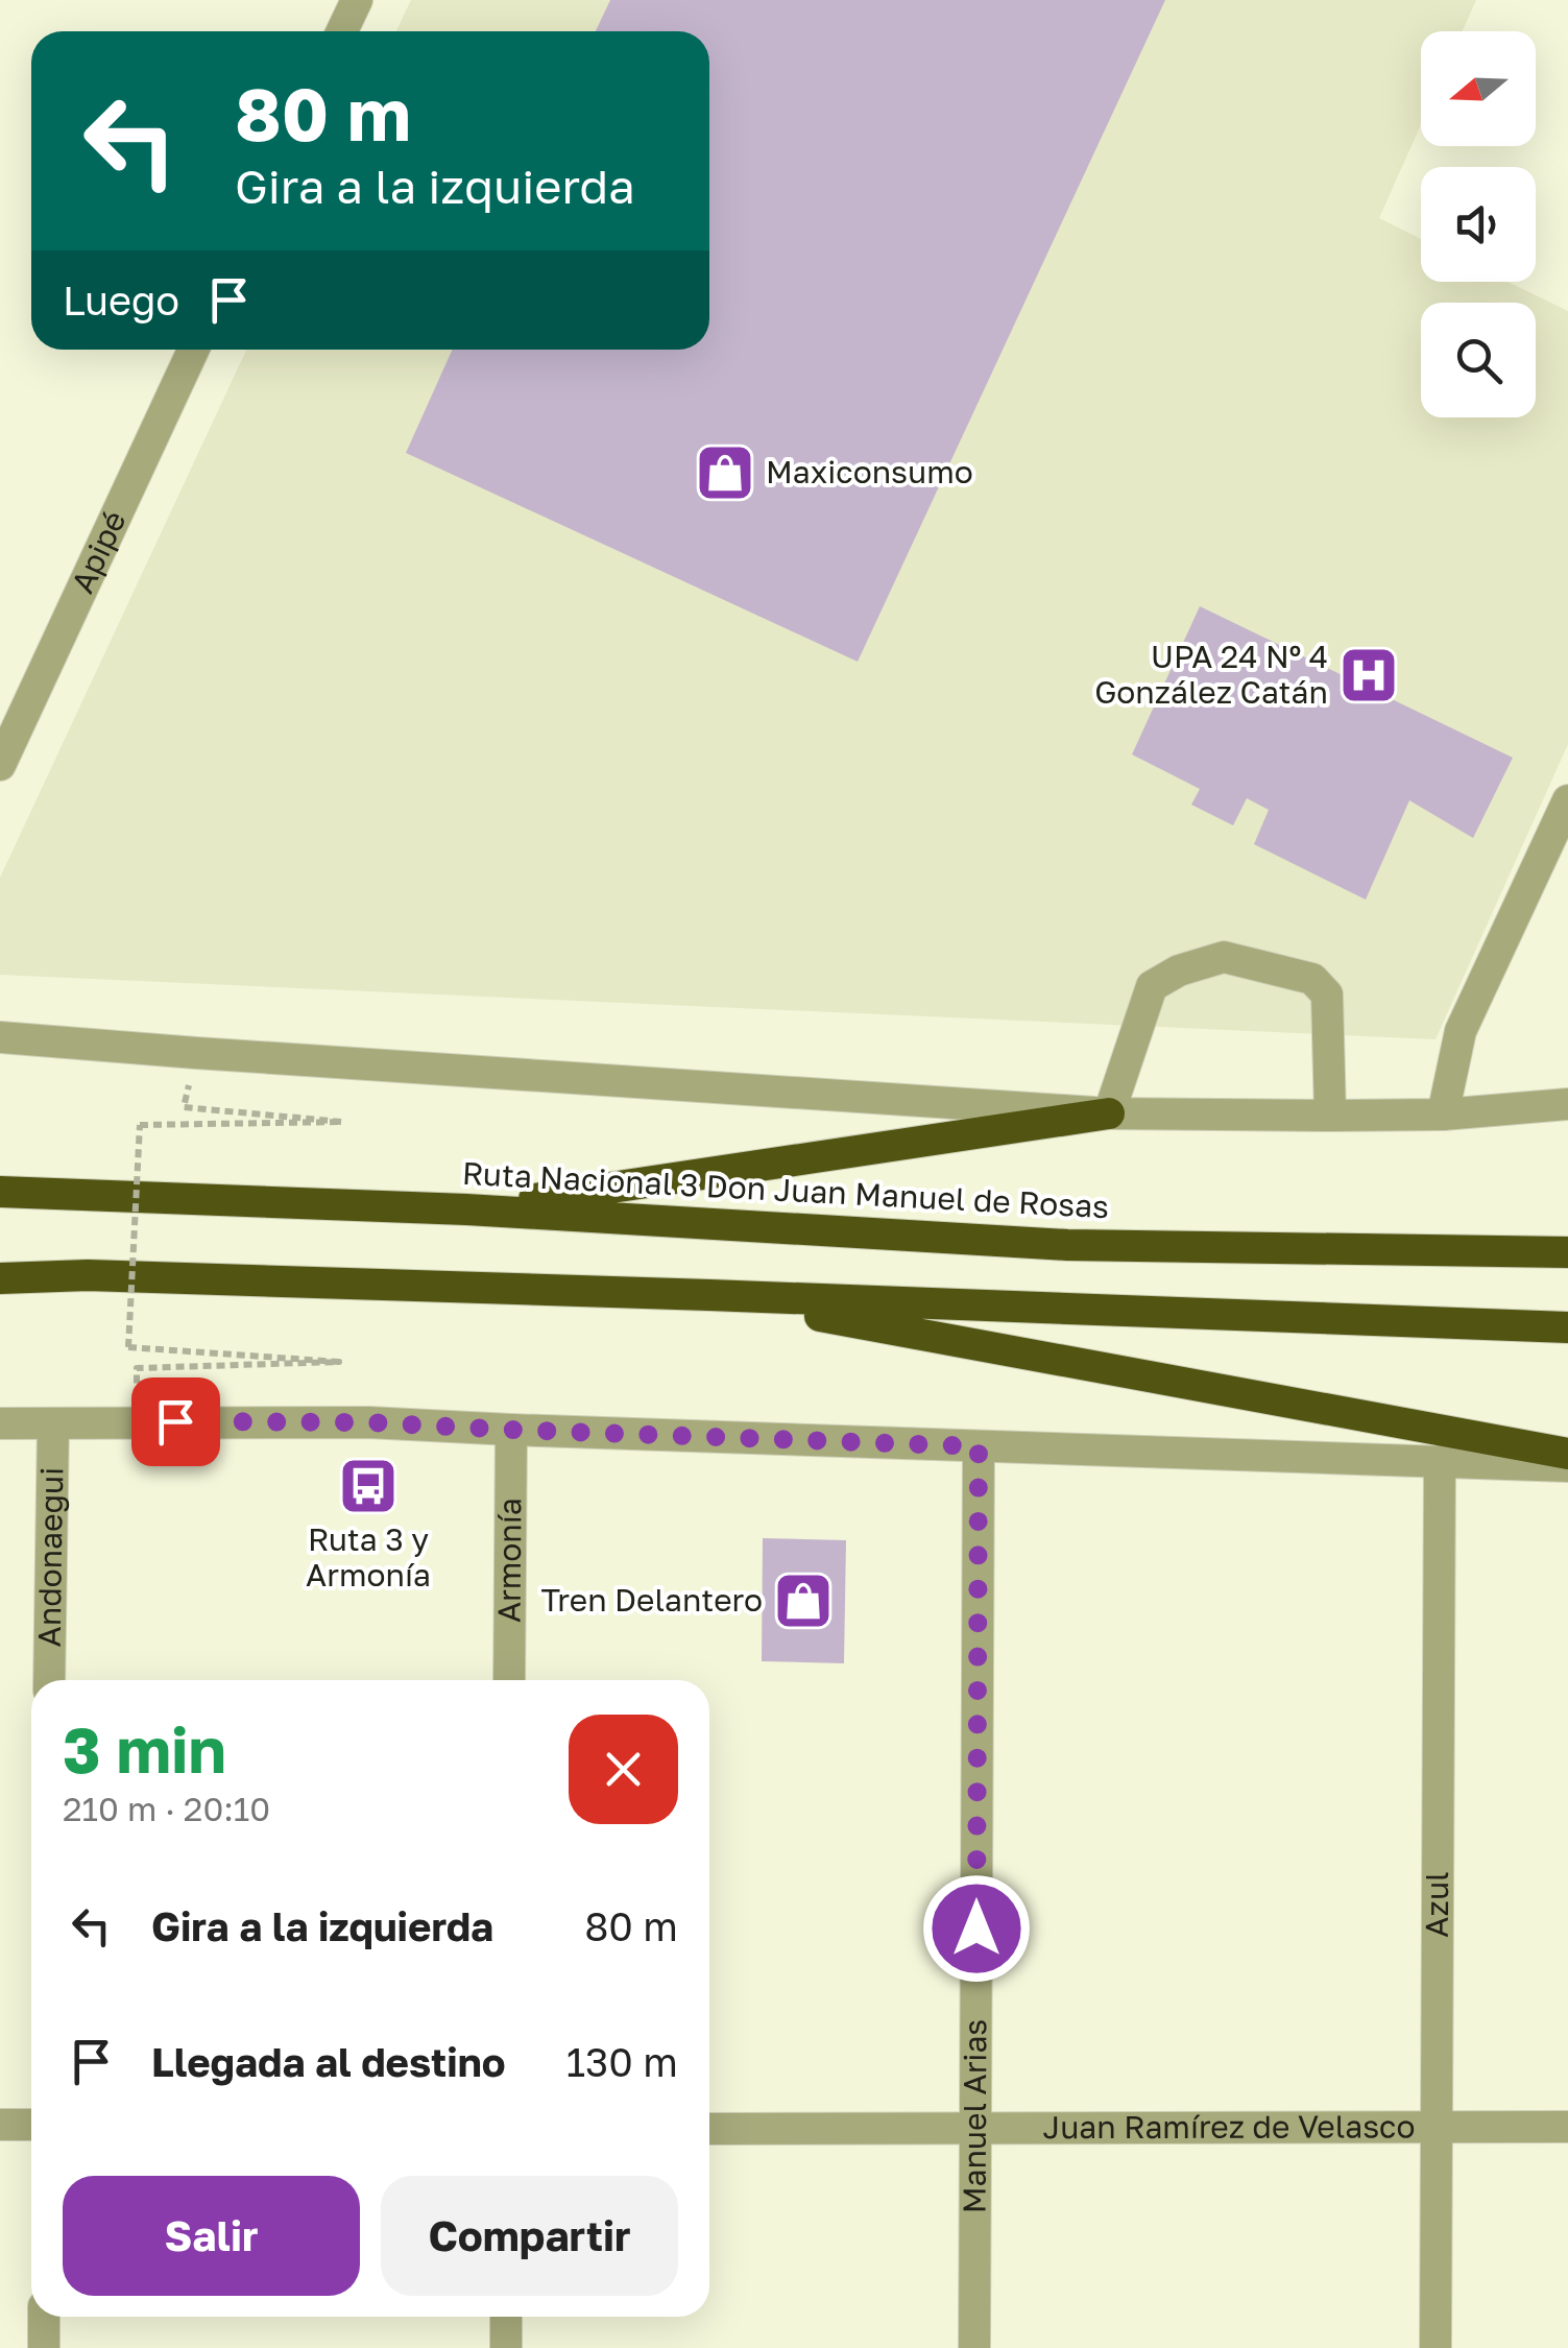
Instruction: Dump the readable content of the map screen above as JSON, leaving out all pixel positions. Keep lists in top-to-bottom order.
{
  "streets": {
    "highway": ["Ruta Nacional 3 Don Juan Manuel de Rosas"],
    "street": [
      "Apipé",
      "Andonaegui",
      "Armonía",
      "Azul",
      "Manuel Arias",
      "Juan Ramírez de Velasco"
    ]
  },
  "crossings": [
    ["Azul", "Juan Ramírez de Velasco"],
    ["Manuel Arias", "Juan Ramírez de Velasco"]
  ],
  "places": {
    "shop": ["Maxiconsumo", "Tren Delantero"],
    "hospital": ["UPA 24 Nº 4 González Catán"],
    "bus stop": ["Ruta 3 y Armonía"]
  },
  "north": "left",
  "page": {
    "turn": ["80 m", "Gira a la izquierda"],
    "then": "Luego",
    "heading": ["3 min", "210 m · 20:10"],
    "list": [
      {
        "name": "Gira a la izquierda",
        "value": "80 m"
      },
      {
        "name": "Llegada al destino",
        "value": "130 m"
      }
    ],
    "buttons": ["Salir", "Compartir"]
  }
}
